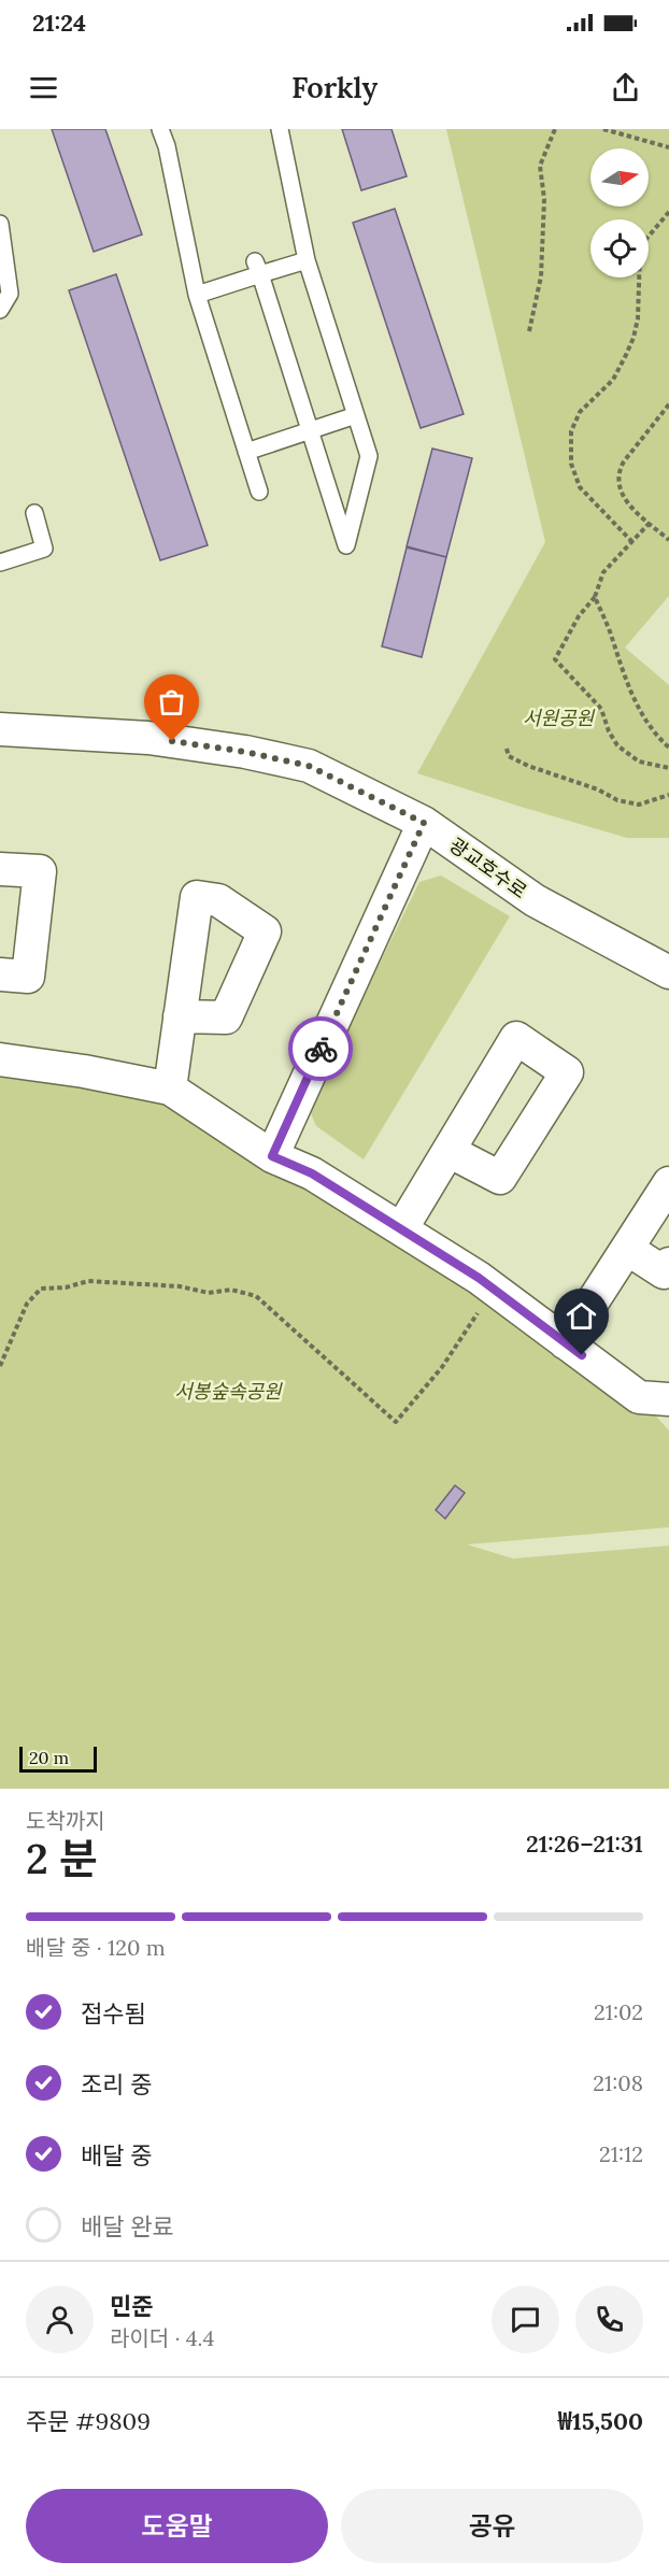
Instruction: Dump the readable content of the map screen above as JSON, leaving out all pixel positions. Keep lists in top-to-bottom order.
{
  "streets": {
    "street": ["광교호수로"]
  },
  "parks": ["서원공원", "서봉숲속공원"],
  "scale_bar": "20 m",
  "north": "right",
  "page": {
    "status": "21:24",
    "header": "Forkly",
    "scale": "20 m",
    "heading": ["2 분", "도착까지", "21:26–21:31"],
    "panel": [
      "민준",
      "라이더 · 4.4",
      "주문 #9809",
      "₩15,500"
    ],
    "bar": "배달 중 · 120 m",
    "list": [
      ["접수됨", "21:02"],
      ["조리 중", "21:08"],
      ["배달 중", "21:12"],
      "배달 완료"
    ],
    "buttons": ["도움말", "공유"]
  }
}
